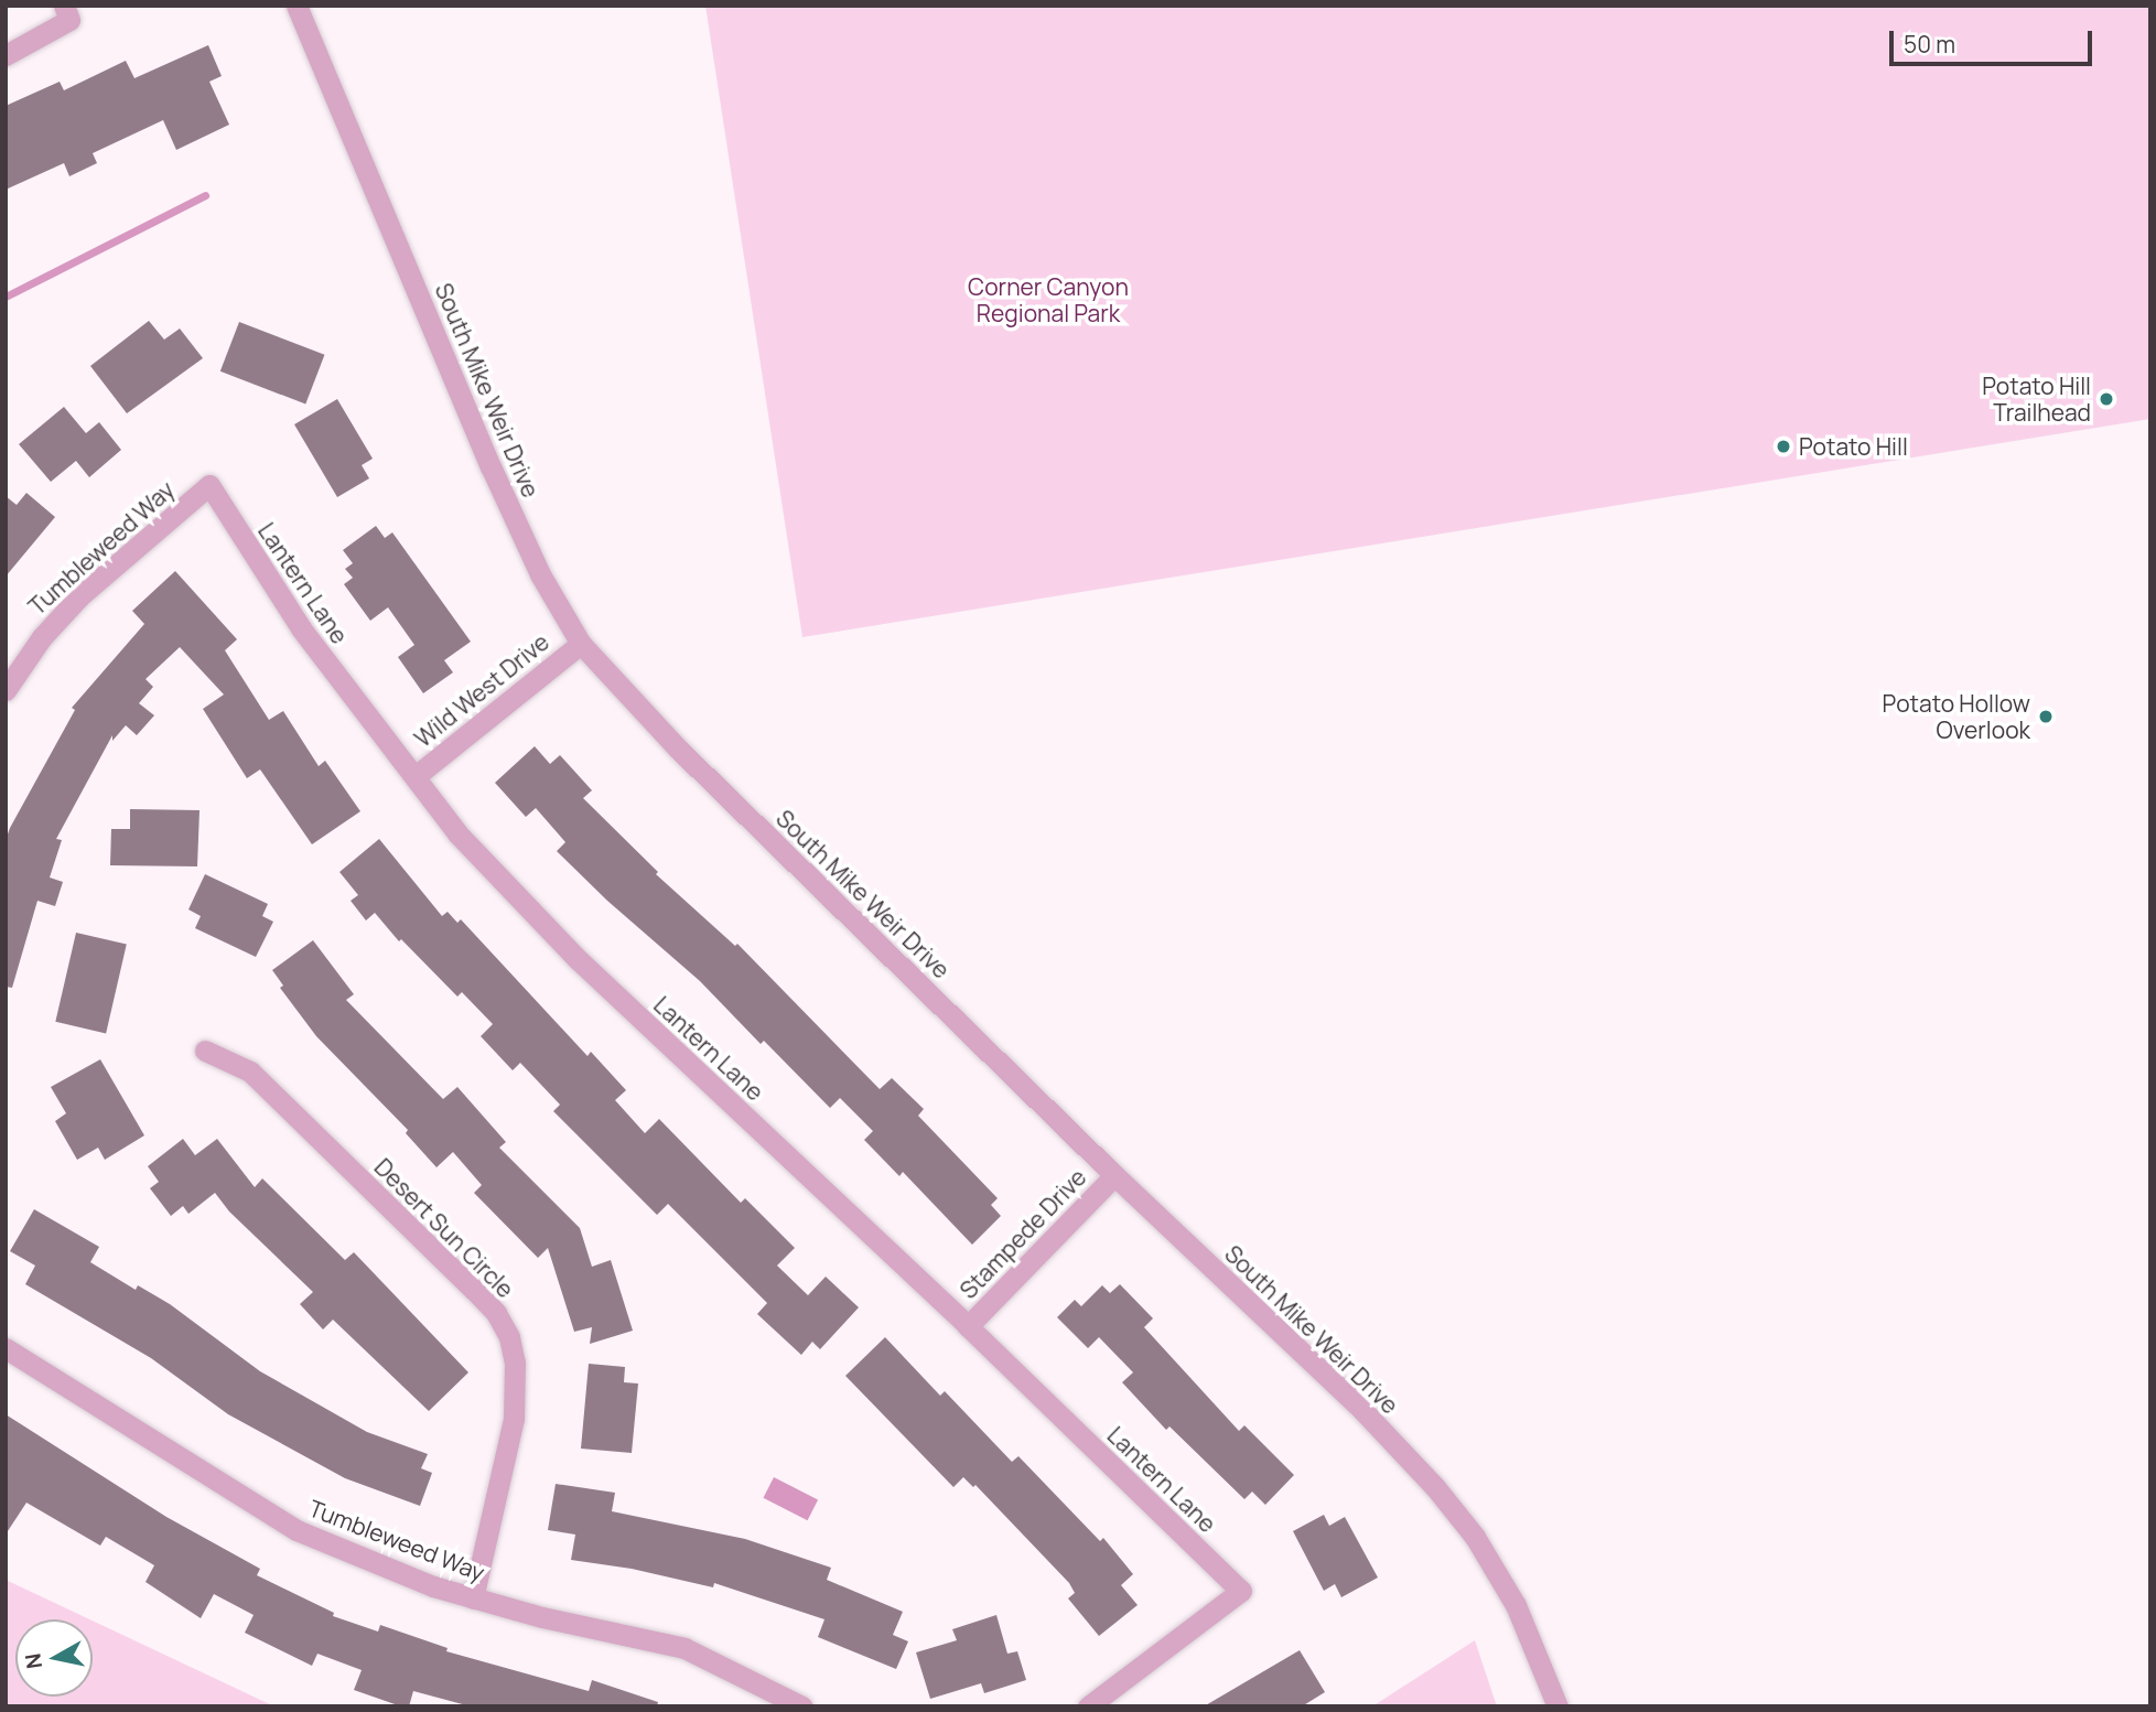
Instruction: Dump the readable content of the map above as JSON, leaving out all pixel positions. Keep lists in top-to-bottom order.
{
  "streets": {
    "street": [
      "South Mike Weir Drive",
      "Tumbleweed Way",
      "Lantern Lane",
      "Wild West Drive",
      "Desert Sun Circle",
      "Stampede Drive"
    ]
  },
  "crossings": [
    ["South Mike Weir Drive", "Wild West Drive"],
    ["South Mike Weir Drive", "Stampede Drive"],
    ["Tumbleweed Way", "Lantern Lane"],
    ["Tumbleweed Way", "Desert Sun Circle"],
    ["Lantern Lane", "Wild West Drive"],
    ["Lantern Lane", "Stampede Drive"]
  ],
  "parks": ["Corner Canyon Regional Park"],
  "places": ["Potato Hill Trailhead", "Potato Hill", "Potato Hollow Overlook"],
  "scale_bar": "50 m",
  "north": "left"
}
